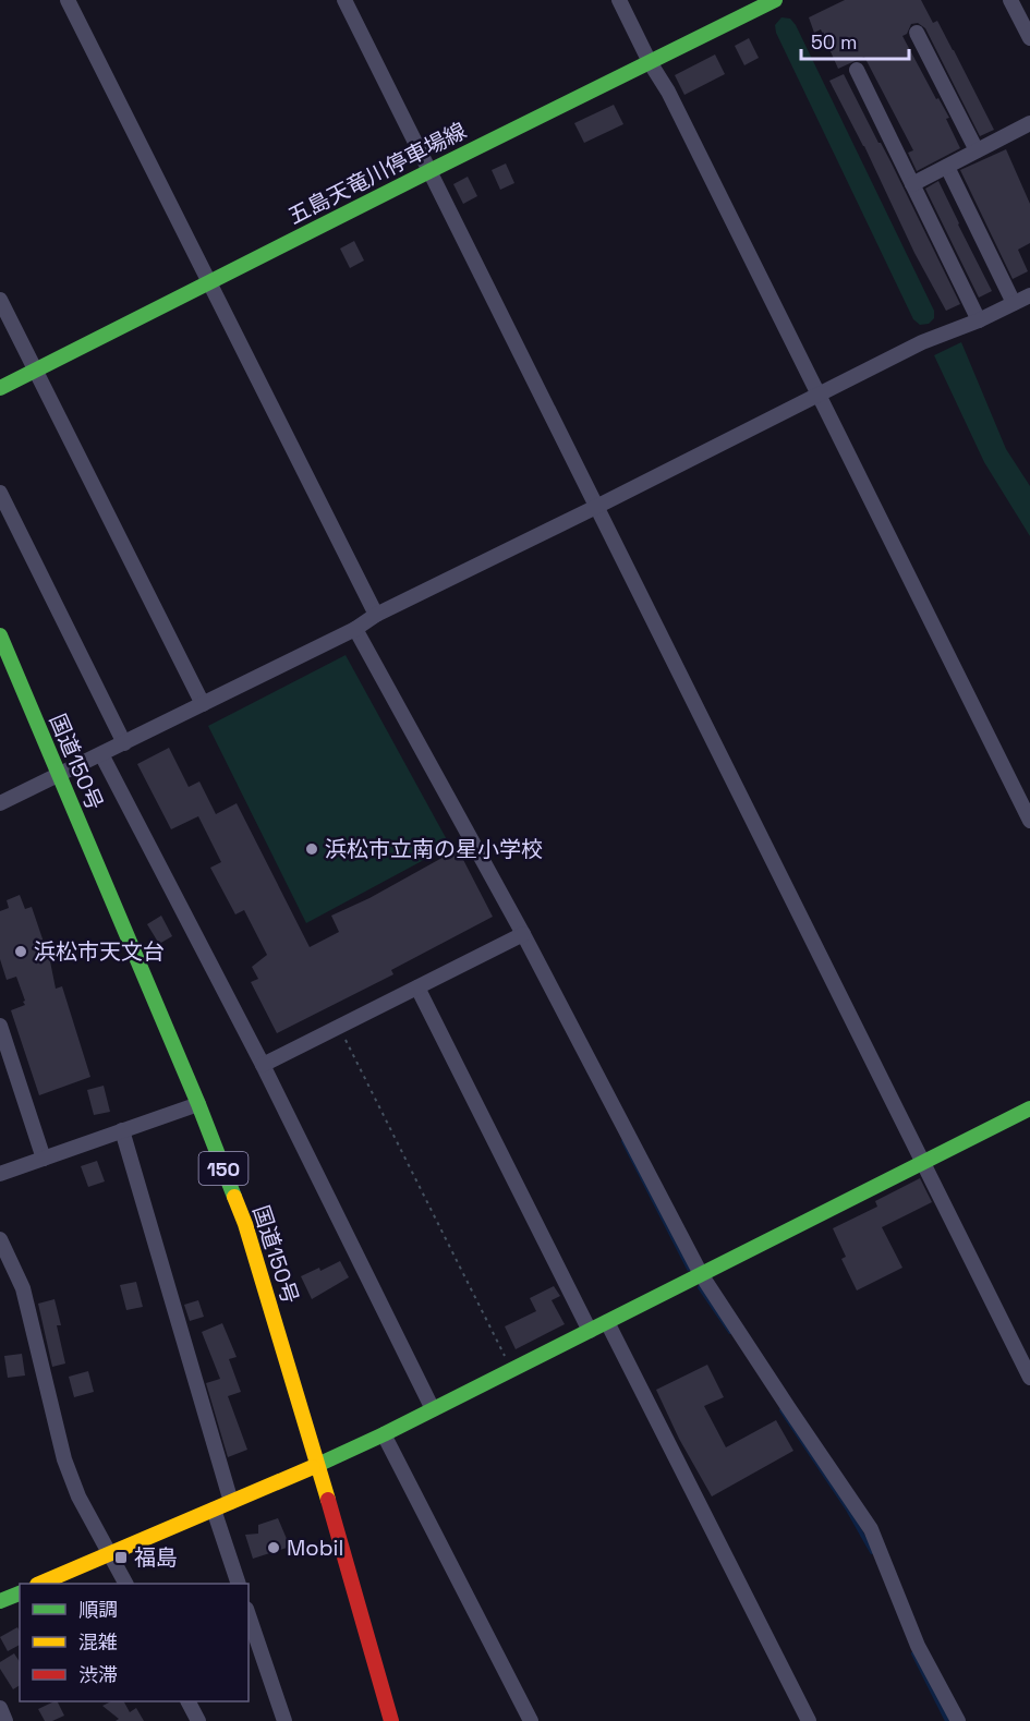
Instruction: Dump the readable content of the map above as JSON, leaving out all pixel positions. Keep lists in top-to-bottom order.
{
  "streets": {
    "main road": ["五島天竜川停車場線", "国道150号", "150"]
  },
  "places": {
    "other": ["浜松市立南の星小学校", "浜松市天文台", "Mobil"],
    "transit": ["福島"]
  },
  "legend": ["順調", "混雑", "渋滞"],
  "scale_bar": "50 m"
}
